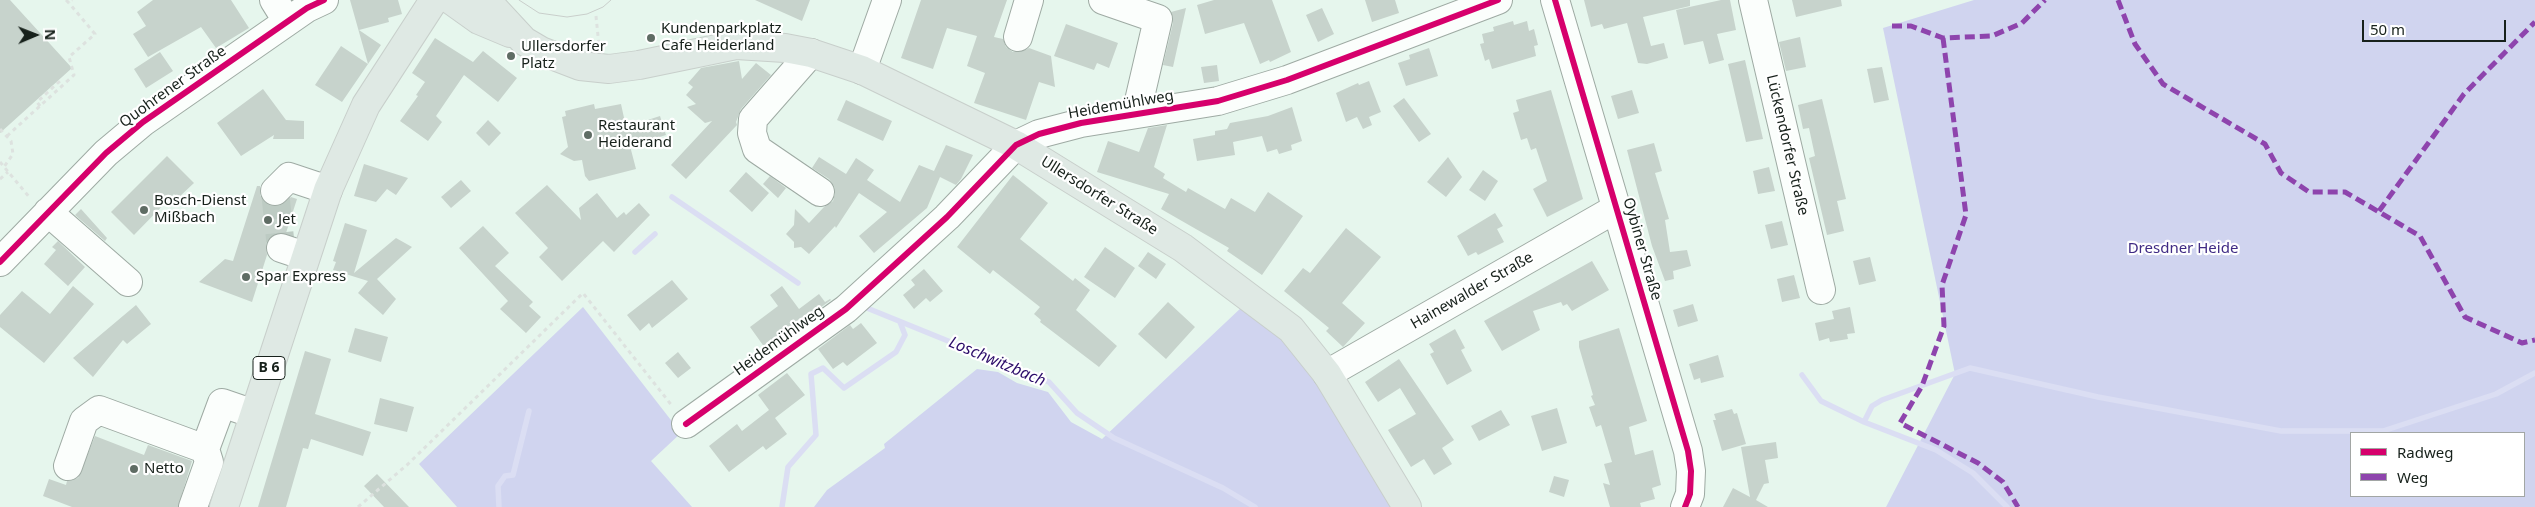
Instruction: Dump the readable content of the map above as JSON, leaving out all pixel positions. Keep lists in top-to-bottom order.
{
  "streets": {
    "main road": ["Ullersdorfer Straße", "B 6"],
    "street": [
      "Quohrener Straße",
      "Heidemühlweg",
      "Lückendorfer Straße",
      "Oybiner Straße",
      "Hainewalder Straße"
    ]
  },
  "crossings": [
    ["Heidemühlweg", "Ullersdorfer Straße"],
    ["Ullersdorfer Straße", "Hainewalder Straße"],
    ["Oybiner Straße", "Hainewalder Straße"]
  ],
  "water": ["Loschwitzbach"],
  "parks": ["Dresdner Heide"],
  "places": [
    "Kundenparkplatz Cafe Heiderland",
    "Ullersdorfer Platz",
    "Restaurant Heiderand",
    "Bosch-Dienst Mißbach",
    "Jet",
    "Spar Express",
    "Netto"
  ],
  "legend": ["Radweg", "Weg"],
  "scale_bar": "50 m",
  "north": "right"
}
